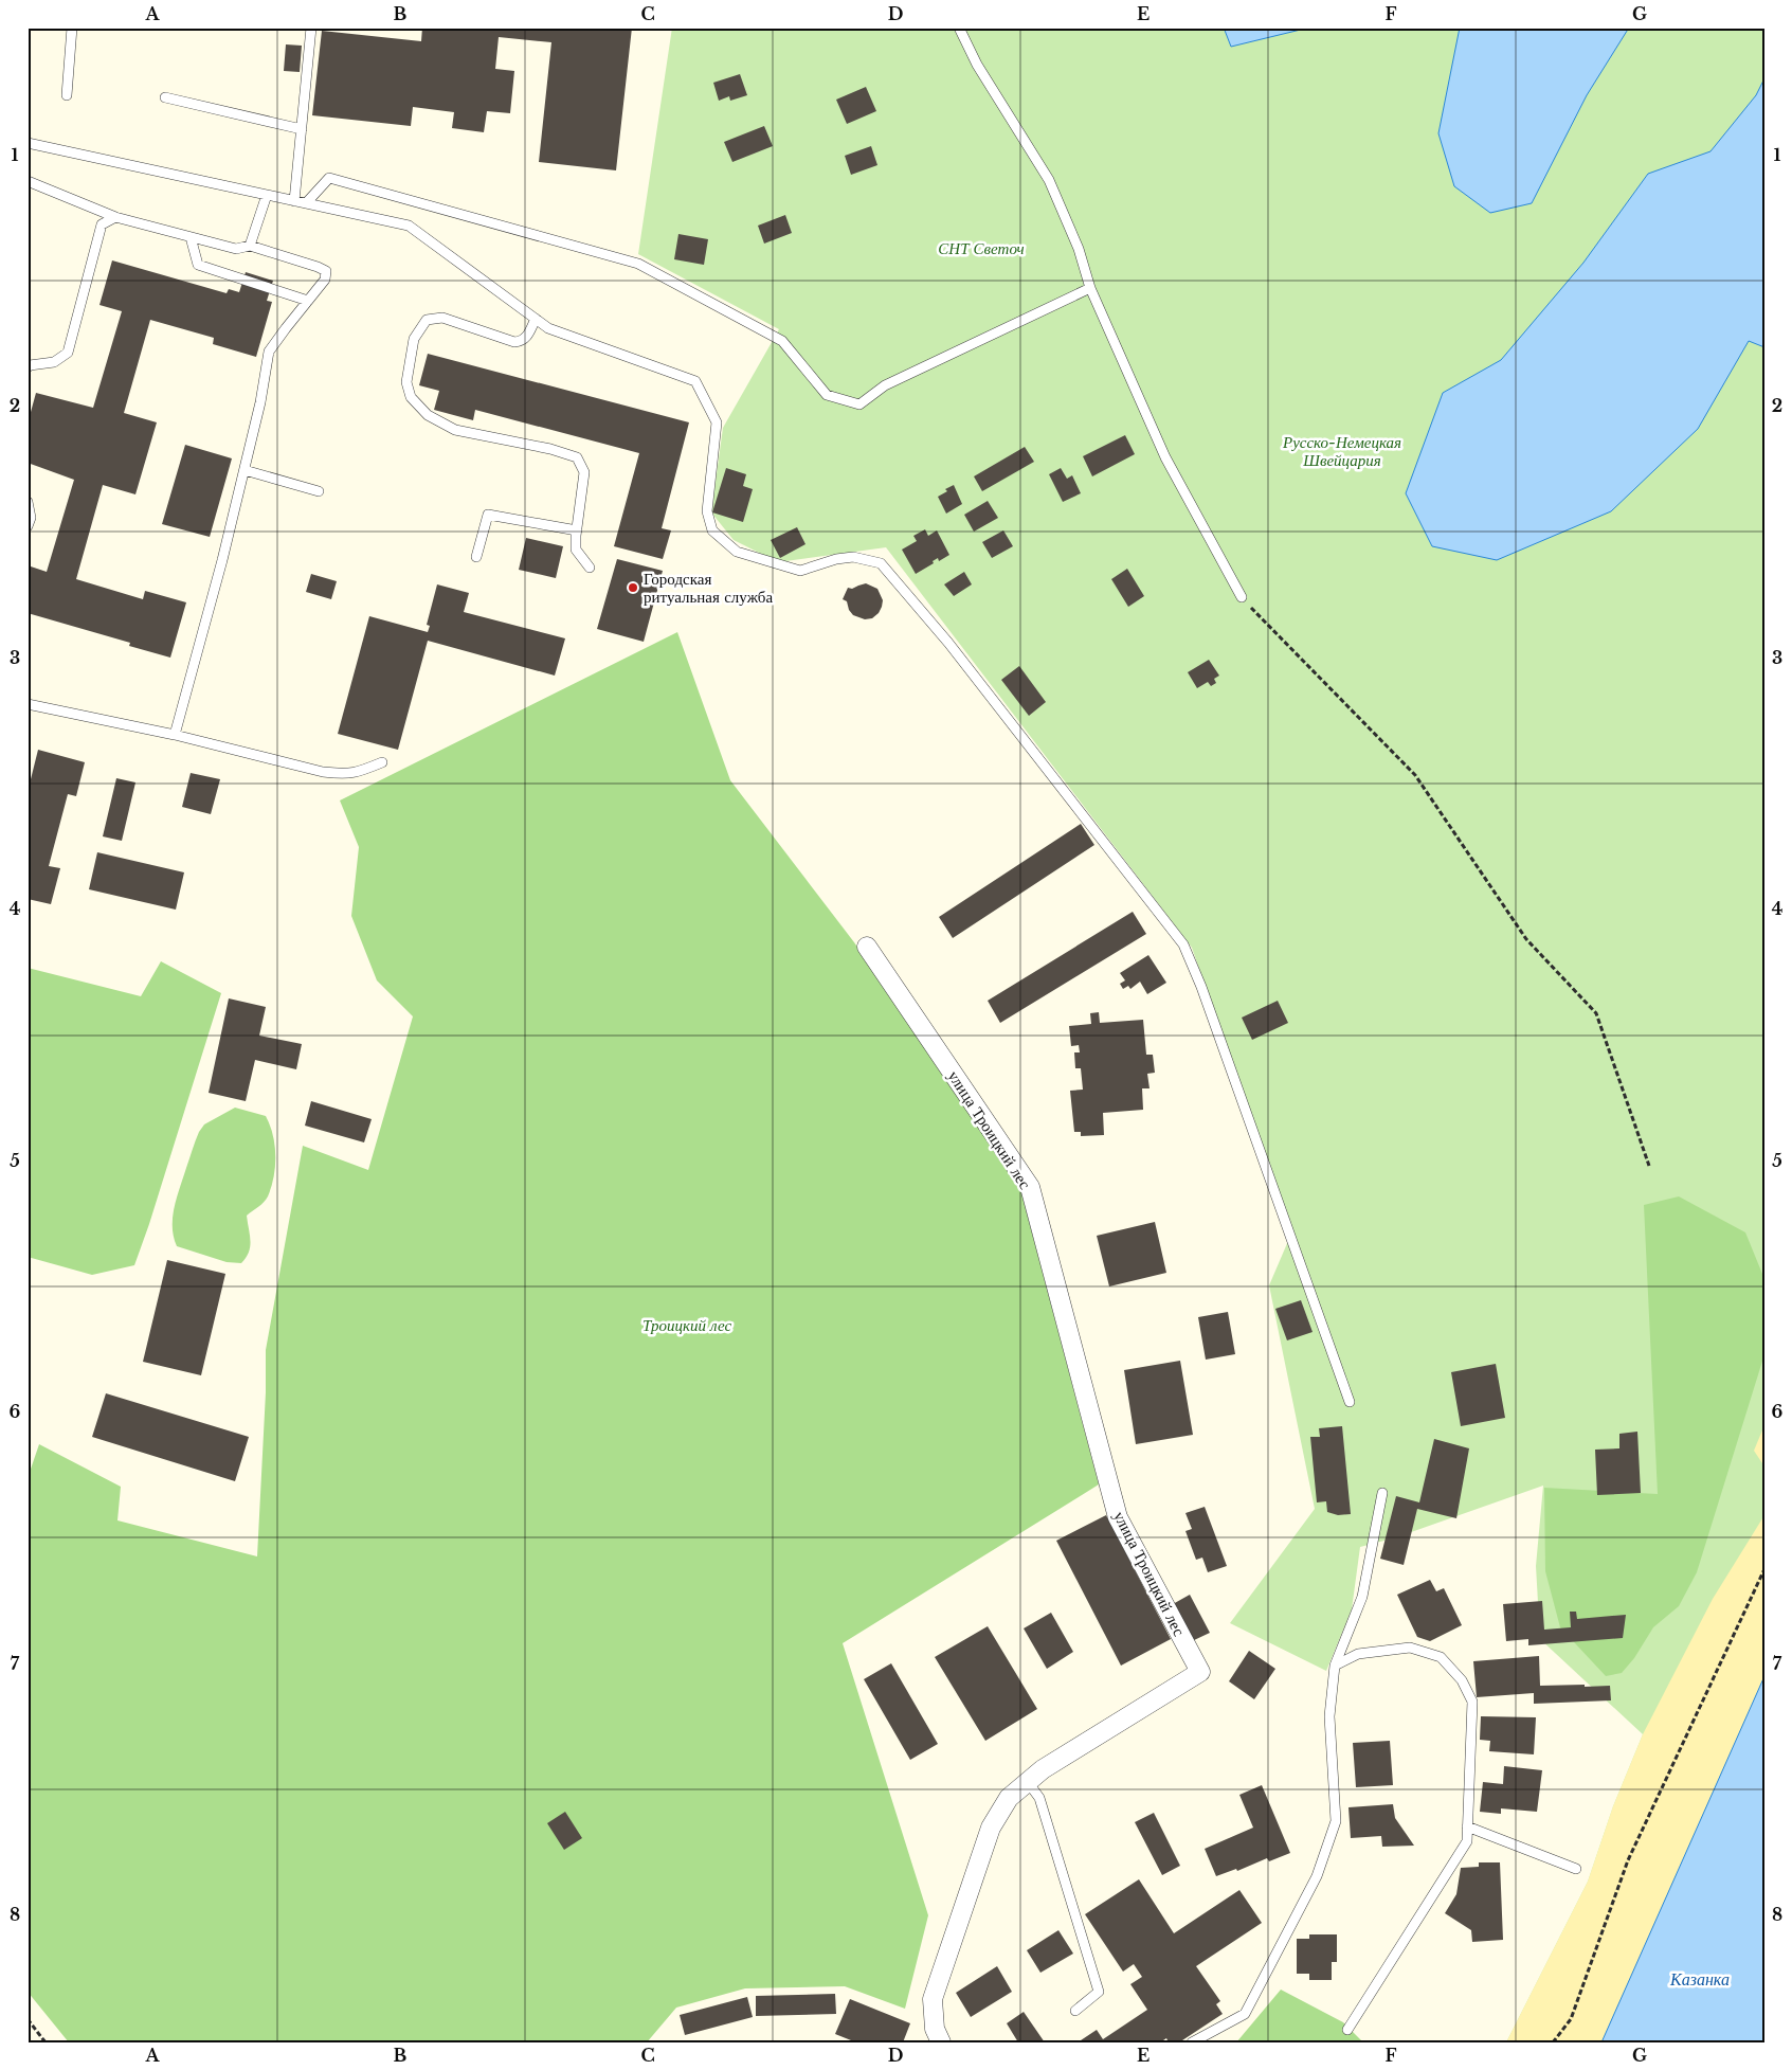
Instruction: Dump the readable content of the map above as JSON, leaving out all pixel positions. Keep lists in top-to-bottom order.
{
  "streets": {
    "street": ["улица Троицкий лес"]
  },
  "water": ["Казанка"],
  "parks": ["СНТ Светоч", "Русско-Немецкая Швейцария", "Троицкий лес"],
  "places": ["Городская ритуальная служба"],
  "grid": {
    "columns": [
      "A",
      "B",
      "C",
      "D",
      "E",
      "F",
      "G"
    ],
    "rows": [
      "1",
      "2",
      "3",
      "4",
      "5",
      "6",
      "7",
      "8"
    ]
  }
}
